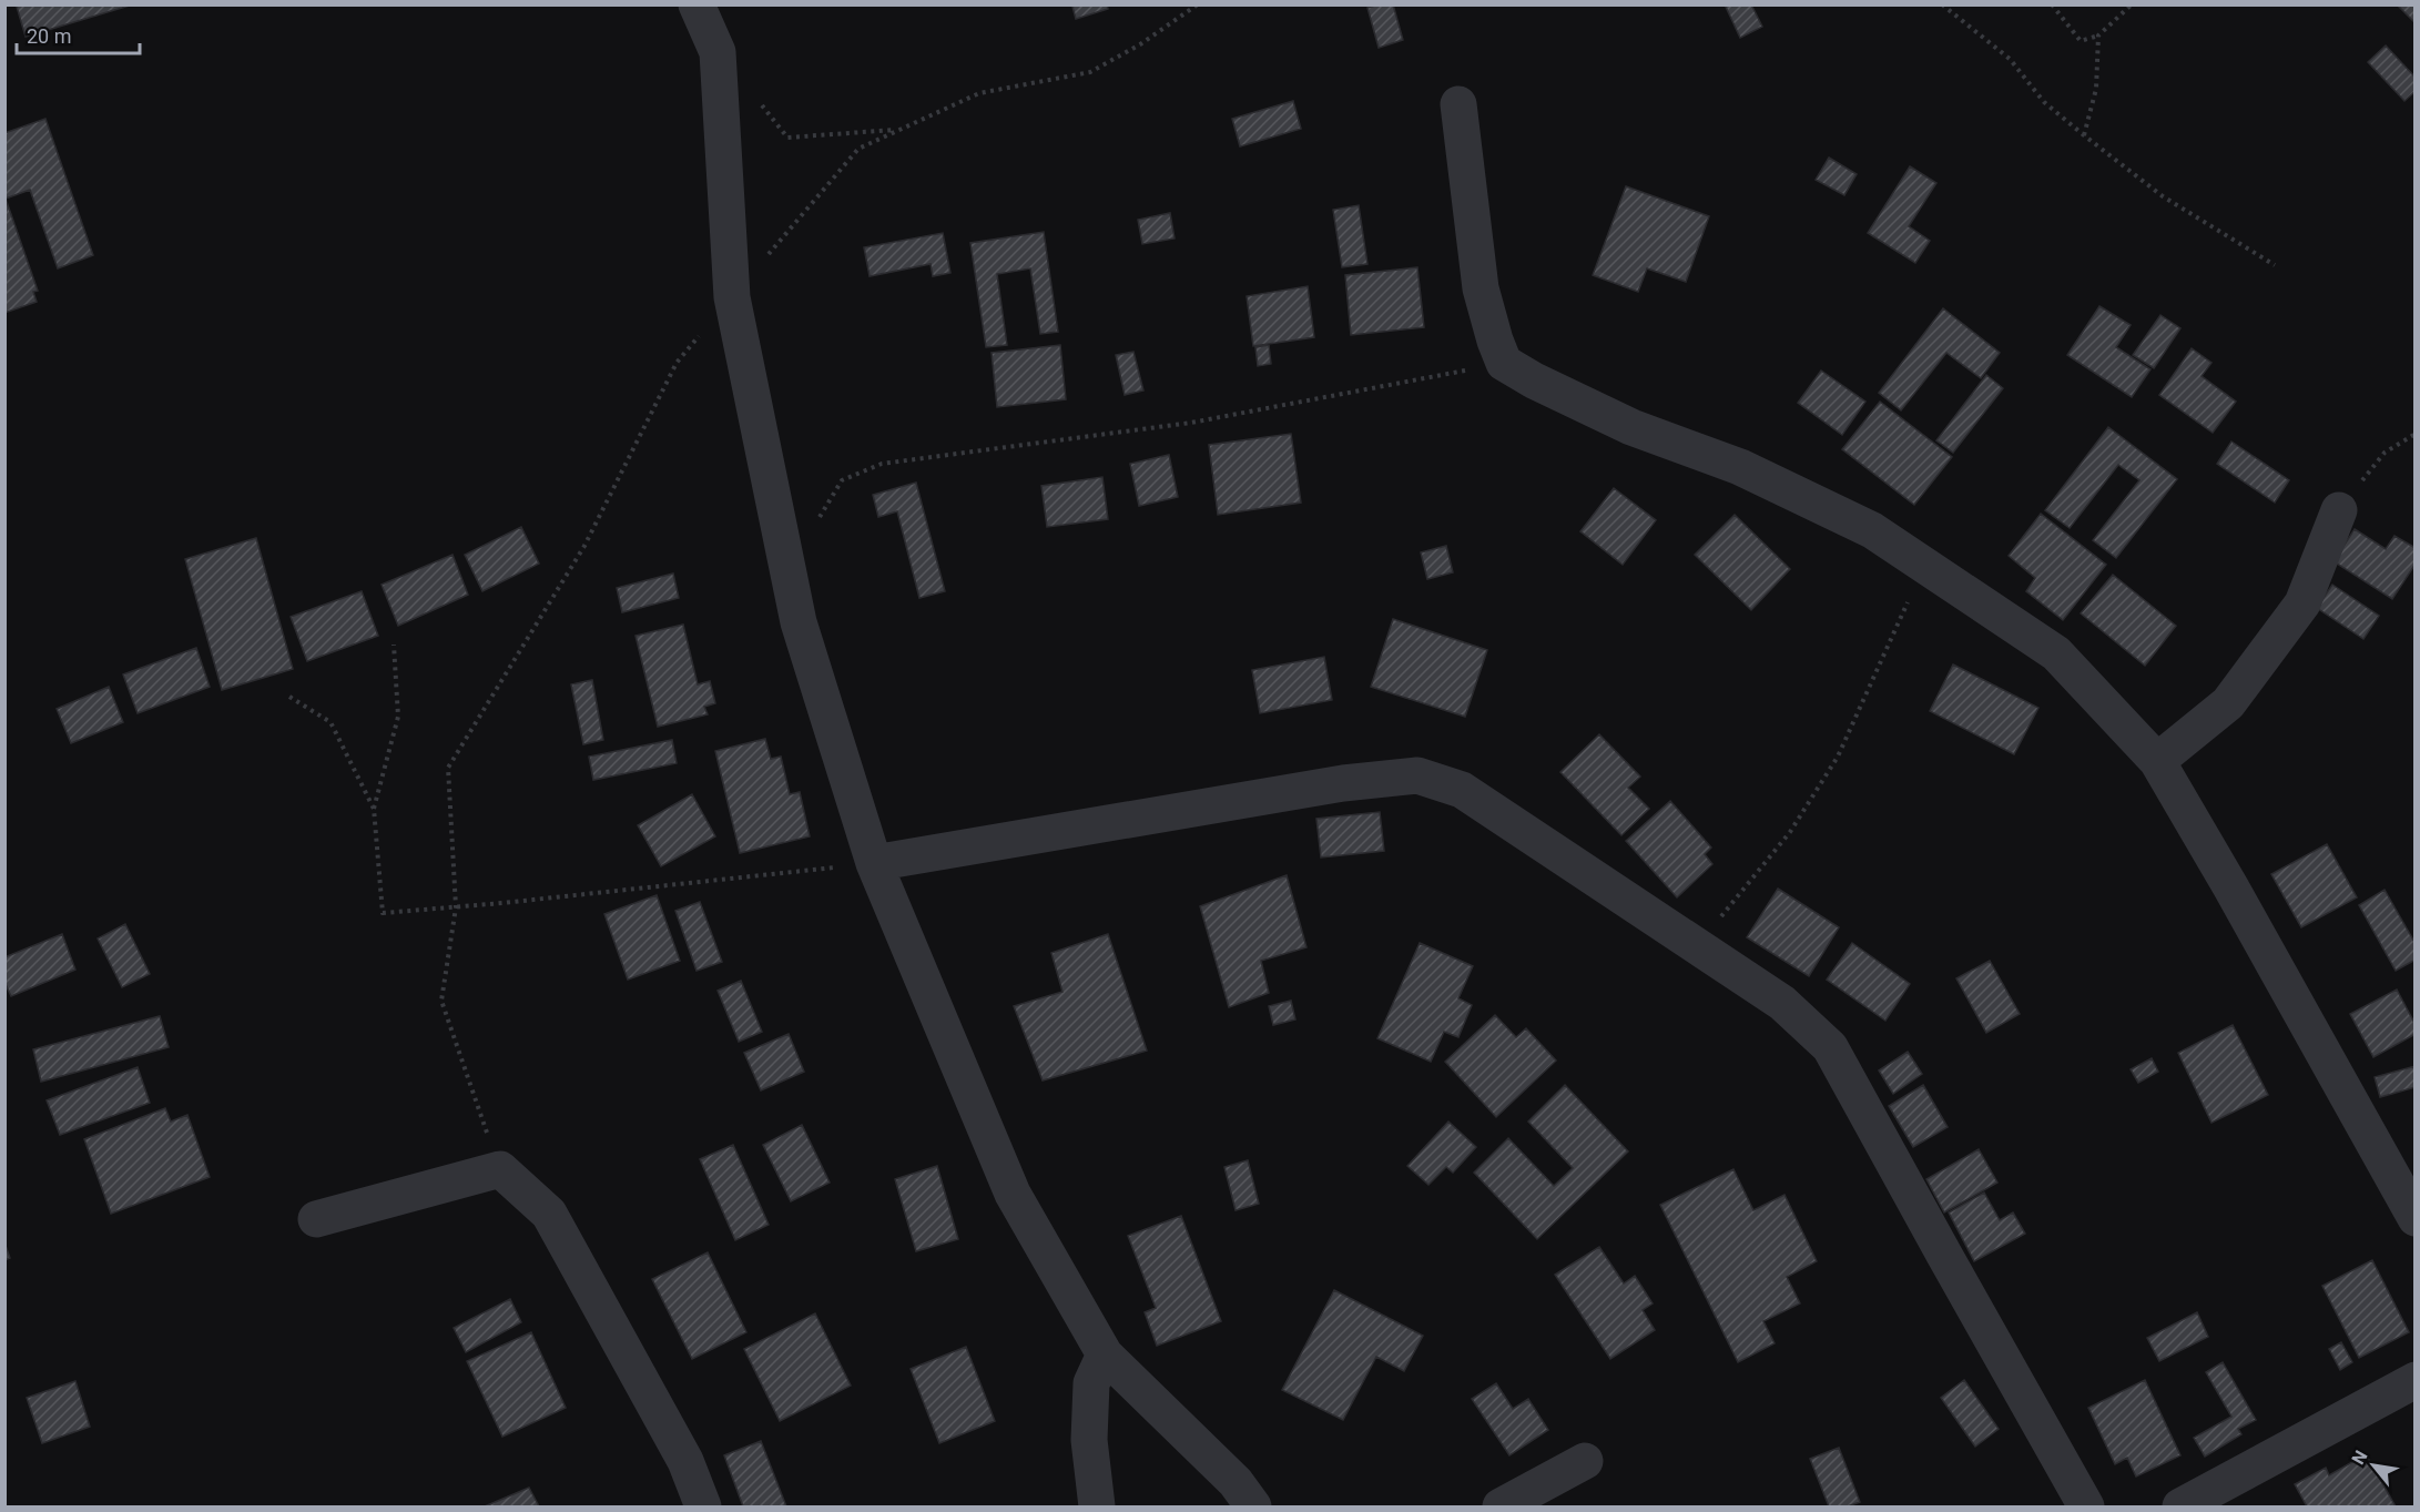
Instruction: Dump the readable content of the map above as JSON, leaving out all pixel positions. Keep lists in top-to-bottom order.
{
  "scale_bar": "20 m",
  "north": "top left"
}
